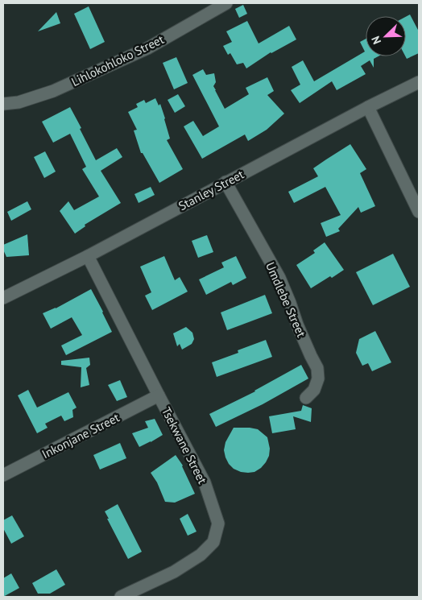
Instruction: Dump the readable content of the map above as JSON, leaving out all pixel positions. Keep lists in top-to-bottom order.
{
  "streets": {
    "street": [
      "Lihlokohloko Street",
      "Stanley Street",
      "Umdlebe Street",
      "Inkonjane Street",
      "Tsekwane Street"
    ]
  },
  "crossings": [
    ["Stanley Street", "Umdlebe Street"],
    ["Stanley Street", "Tsekwane Street"],
    ["Inkonjane Street", "Tsekwane Street"]
  ],
  "north": "bottom left"
}
